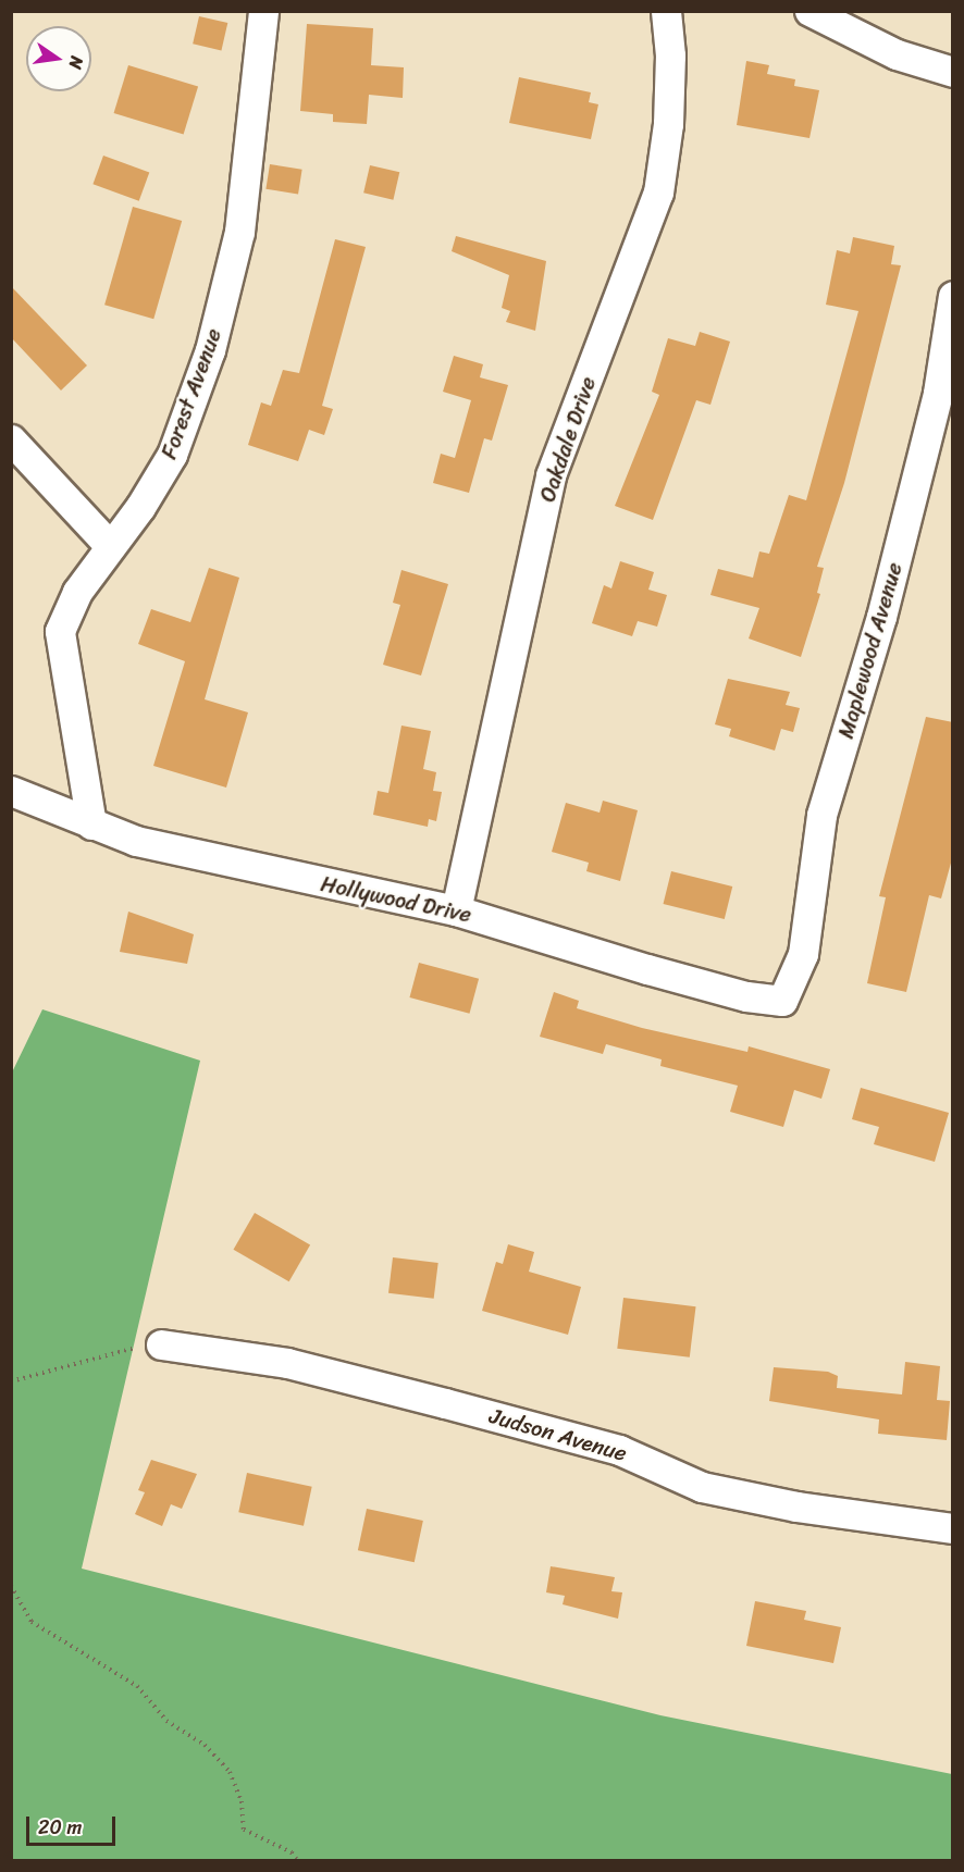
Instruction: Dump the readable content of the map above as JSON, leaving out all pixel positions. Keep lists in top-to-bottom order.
{
  "streets": {
    "street": [
      "Forest Avenue",
      "Oakdale Drive",
      "Maplewood Avenue",
      "Hollywood Drive",
      "Judson Avenue"
    ]
  },
  "crossings": [
    ["Forest Avenue", "Hollywood Drive"],
    ["Oakdale Drive", "Hollywood Drive"],
    ["Maplewood Avenue", "Hollywood Drive"]
  ],
  "scale_bar": "20 m",
  "north": "right"
}
